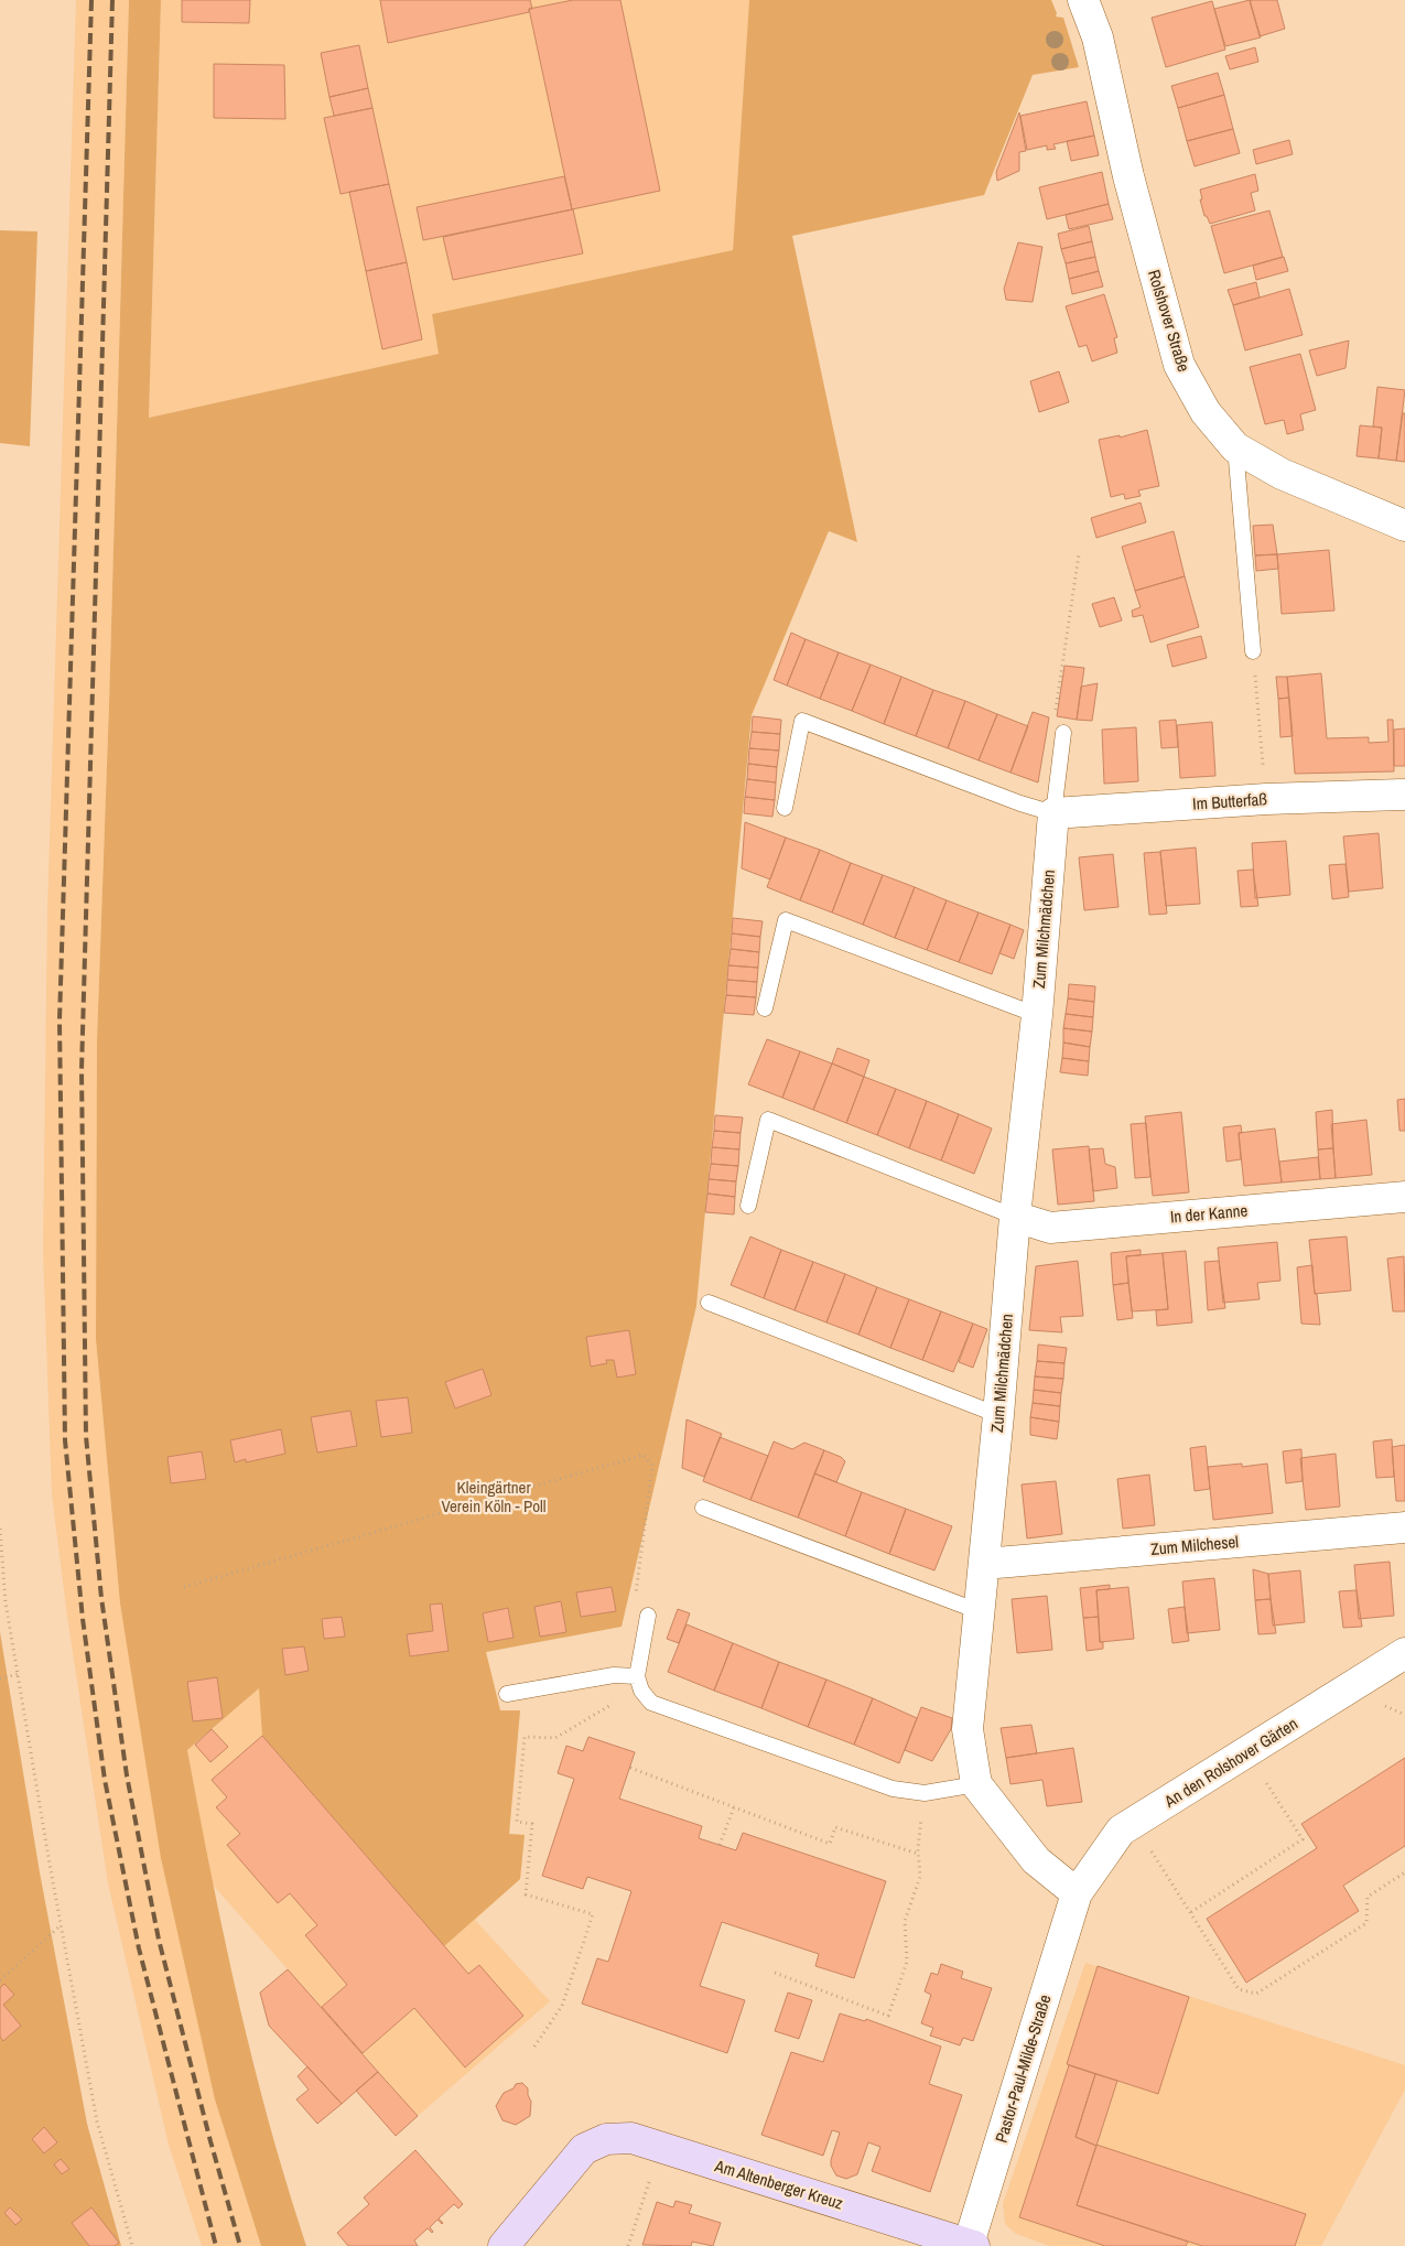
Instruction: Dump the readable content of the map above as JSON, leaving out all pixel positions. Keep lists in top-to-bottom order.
{
  "streets": {
    "street": [
      "Rolshover Straße",
      "Im Butterfaß",
      "Zum Milchmädchen",
      "In der Kanne",
      "Zum Milchesel",
      "An den Rolshover Gärten",
      "Pastor-Paul-Milde-Straße",
      "Am Altenberger Kreuz"
    ]
  },
  "crossings": [
    ["Im Butterfaß", "Zum Milchmädchen"],
    ["Zum Milchmädchen", "In der Kanne"],
    ["Zum Milchmädchen", "Zum Milchesel"],
    ["Zum Milchmädchen", "An den Rolshover Gärten"],
    ["Zum Milchmädchen", "Pastor-Paul-Milde-Straße"],
    ["An den Rolshover Gärten", "Pastor-Paul-Milde-Straße"],
    ["Pastor-Paul-Milde-Straße", "Am Altenberger Kreuz"]
  ],
  "parks": ["Kleingärtner Verein Köln - Poll"]
}
